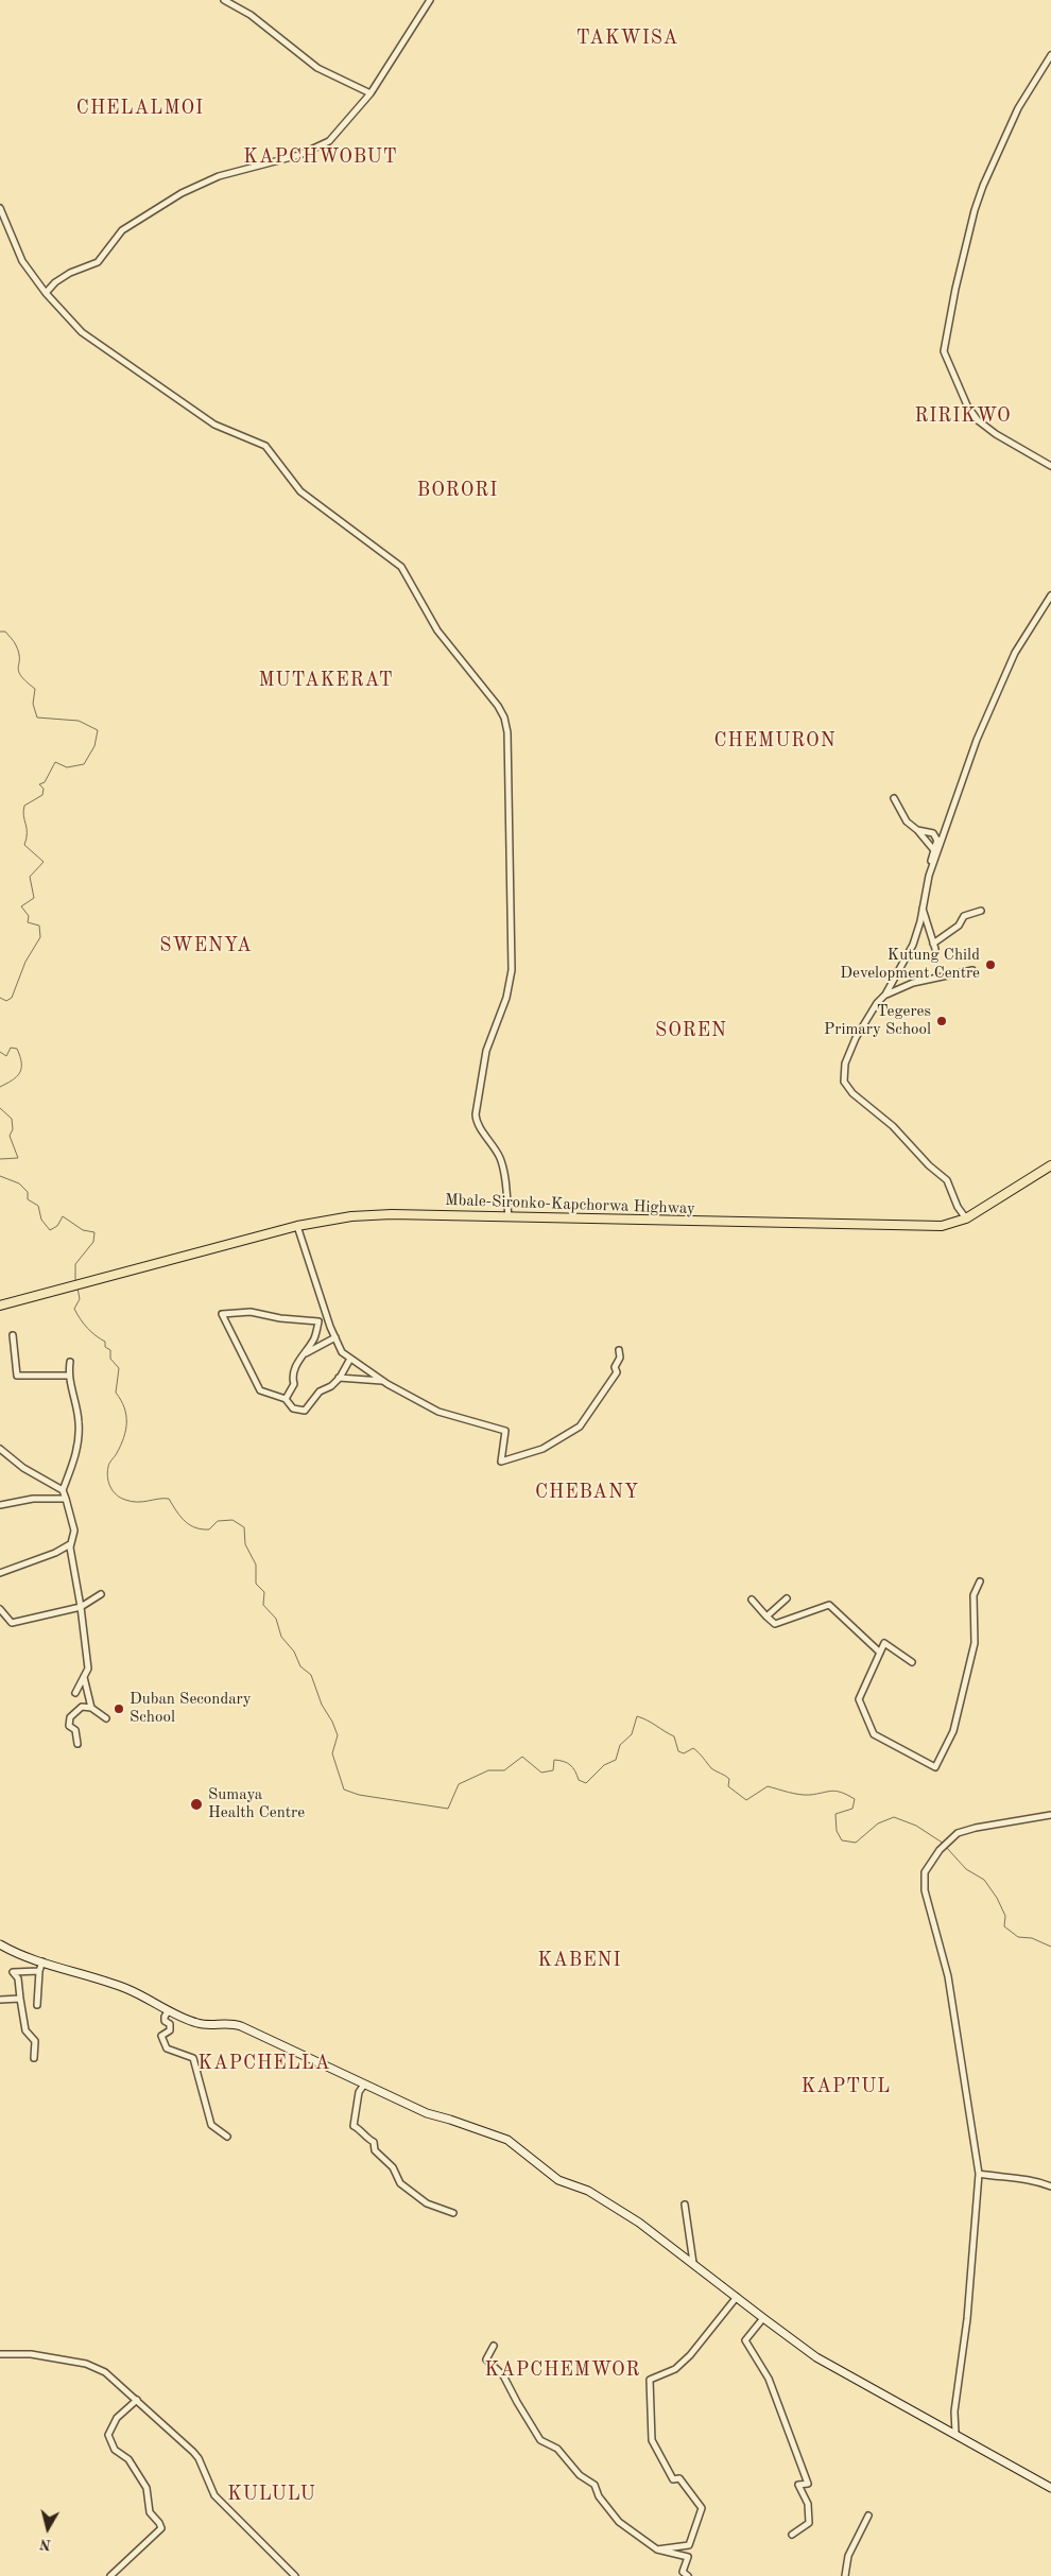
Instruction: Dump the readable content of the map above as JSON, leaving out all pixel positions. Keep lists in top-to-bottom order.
{
  "streets": {
    "main road": ["Mbale-Sironko-Kapchorwa Highway"]
  },
  "districts": [
    "TAKWISA",
    "CHELALMOI",
    "KAPCHWOBUT",
    "RIRIKWO",
    "BORORI",
    "MUTAKERAT",
    "CHEMURON",
    "SWENYA",
    "SOREN",
    "CHEBANY",
    "KABENI",
    "KAPCHELLA",
    "KAPTUL",
    "KAPCHEMWOR",
    "KULULU"
  ],
  "places": [
    "Kutung Child Development Centre",
    "Tegeres Primary School",
    "Duban Secondary School",
    "Sumaya Health Centre"
  ],
  "north": "bottom"
}
